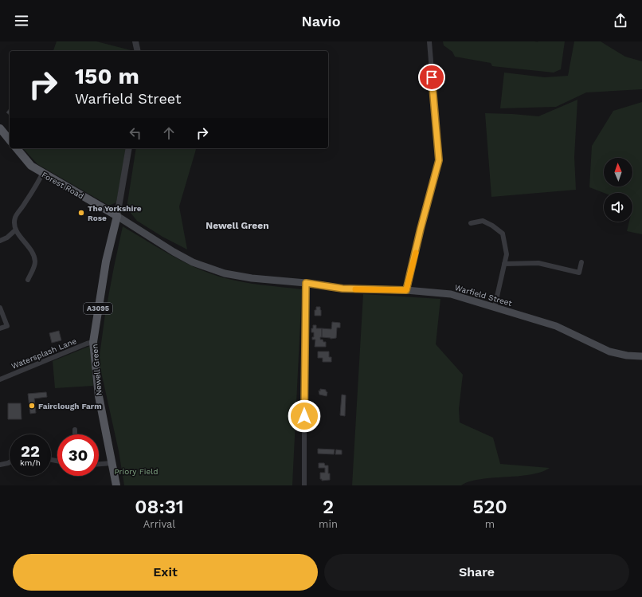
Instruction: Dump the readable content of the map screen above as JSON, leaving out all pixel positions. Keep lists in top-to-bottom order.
{
  "streets": {
    "main road": [
      "Forest Road",
      "Warfield Street",
      "A3095",
      "Newell Green"
    ],
    "street": ["Watersplash Lane"]
  },
  "crossings": [
    ["Forest Road", "Warfield Street"],
    ["Forest Road", "Newell Green"],
    ["Warfield Street", "Newell Green"],
    ["Watersplash Lane", "Newell Green"]
  ],
  "districts": ["Newell Green"],
  "parks": ["Priory Field"],
  "places": ["The Yorkshire Rose", "Fairclough Farm"],
  "north": "top",
  "page": {
    "header": "Navio",
    "turn": ["150 m", "Warfield Street"],
    "speed": "22 km/h",
    "limit": "30",
    "eta": [
      "08:31",
      "Arrival",
      "2",
      "min",
      "520",
      "m"
    ],
    "buttons": ["Exit", "Share"]
  }
}
